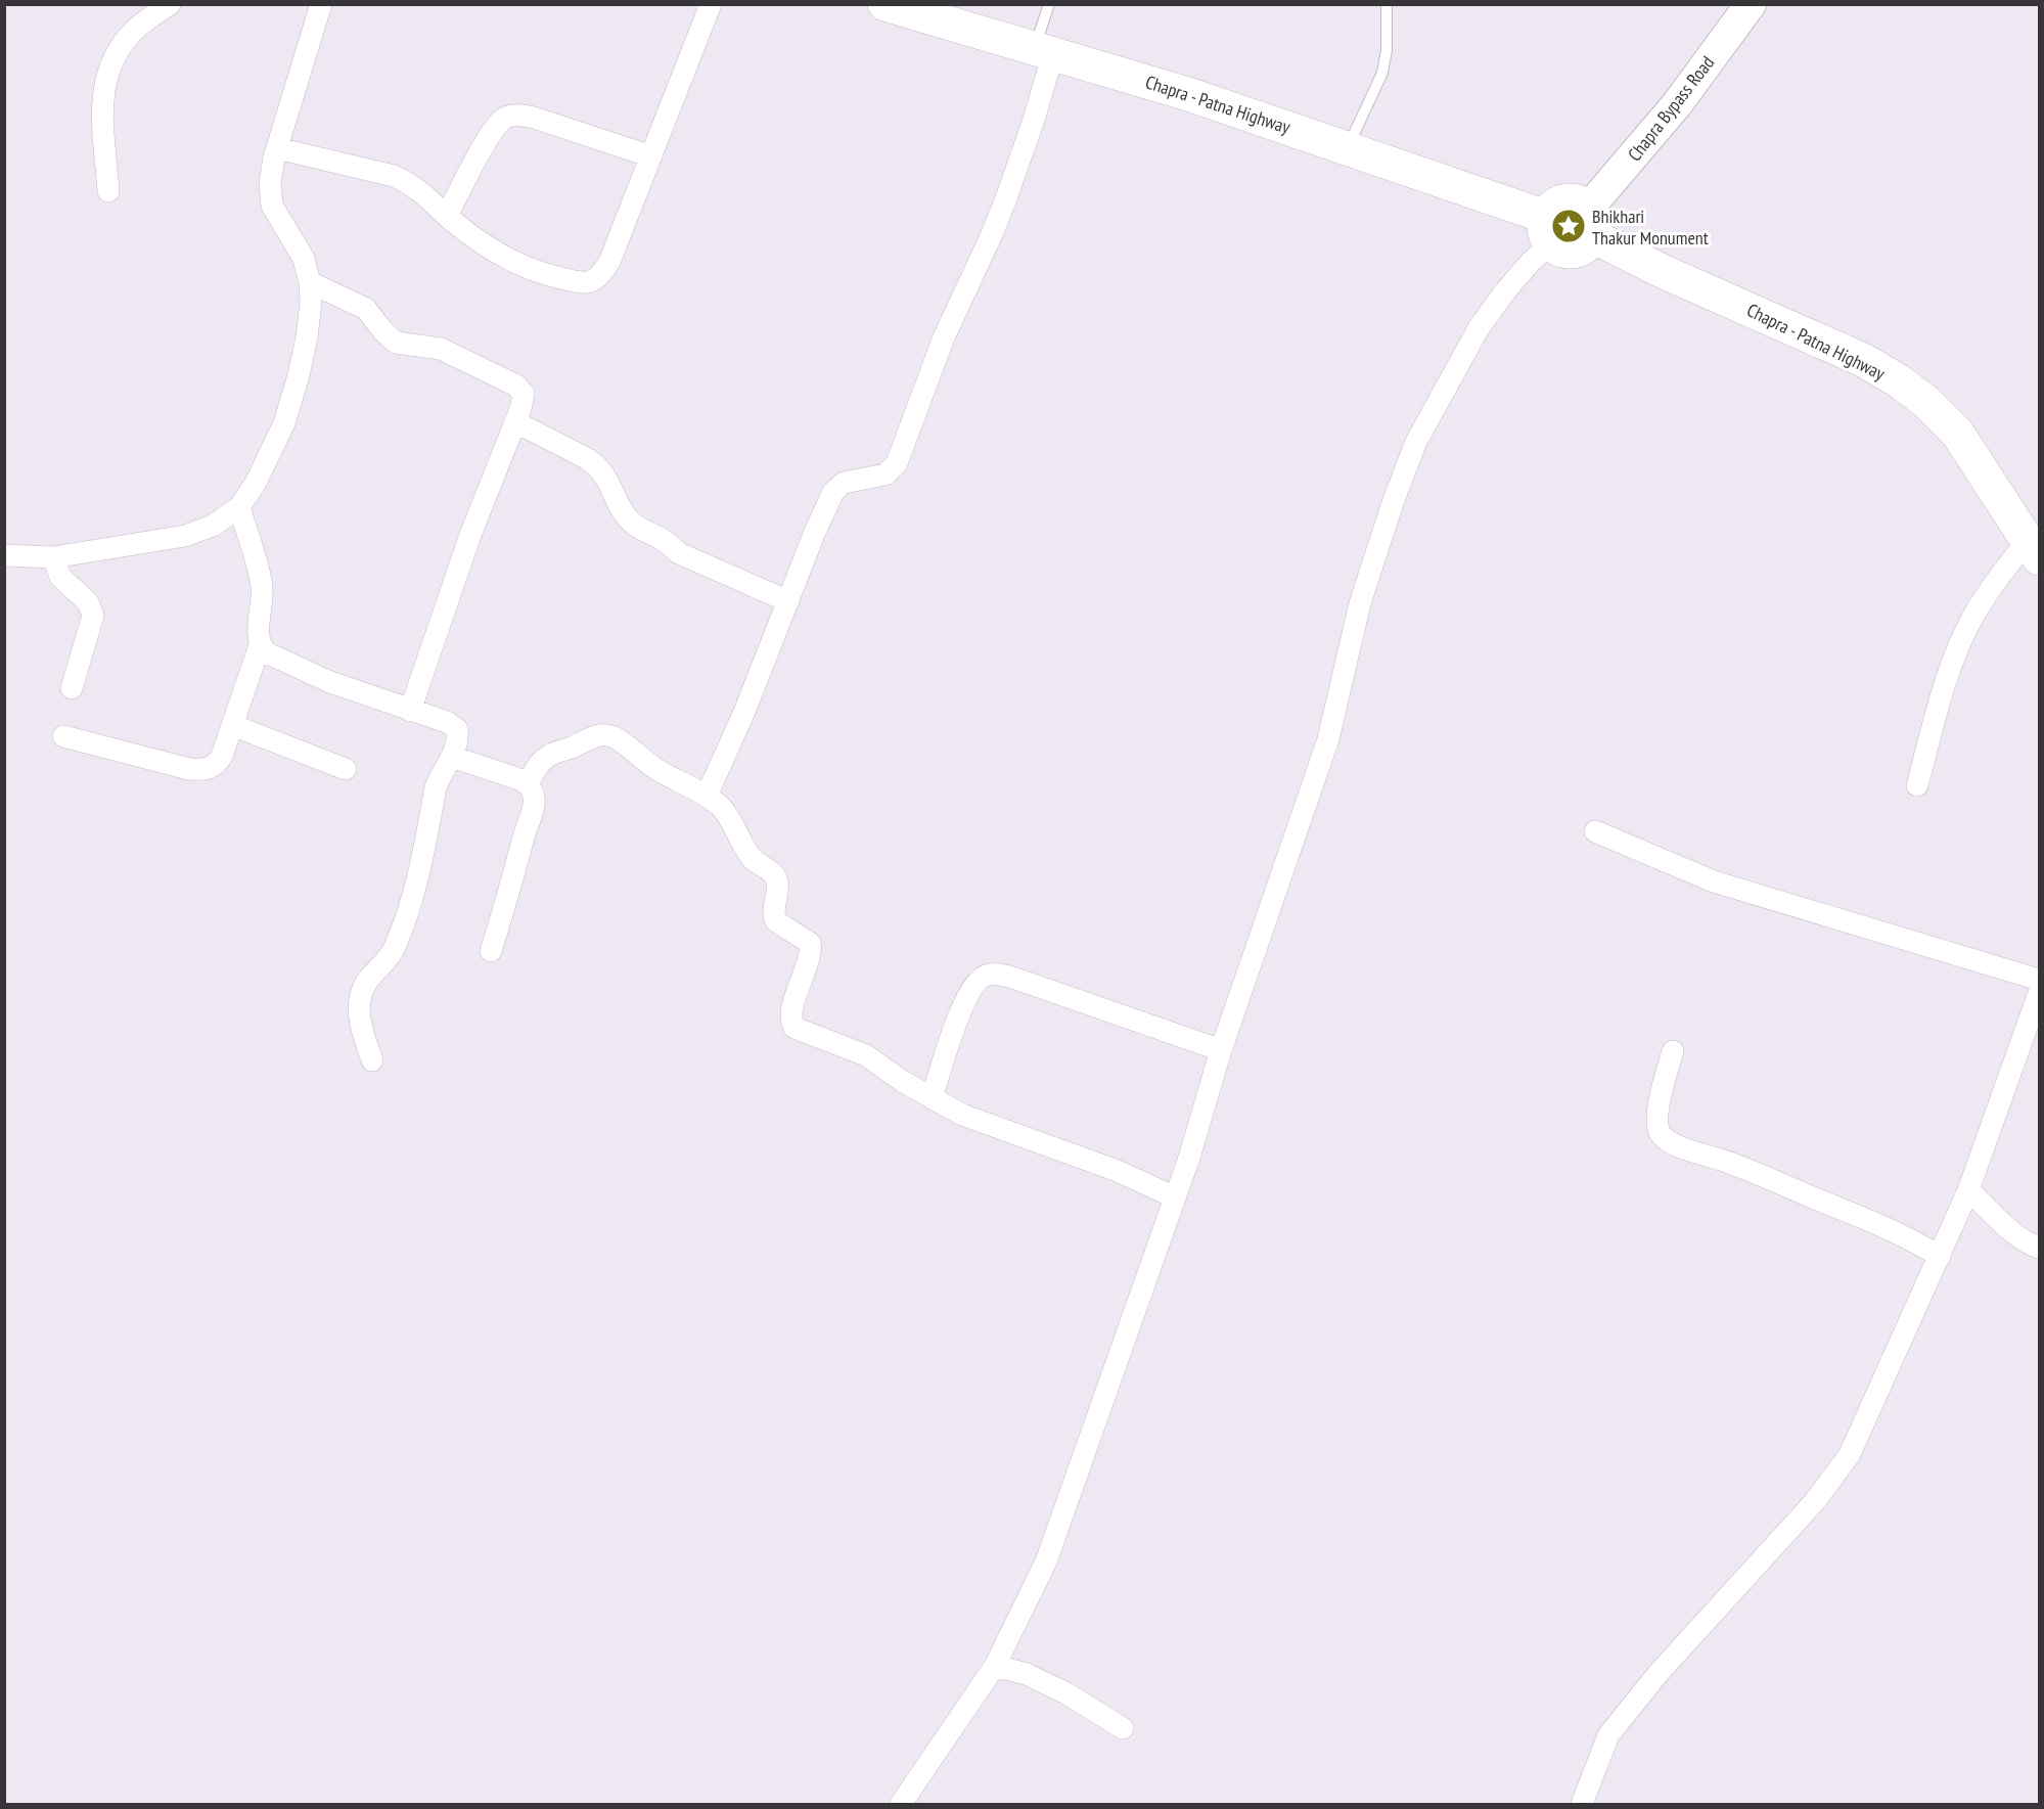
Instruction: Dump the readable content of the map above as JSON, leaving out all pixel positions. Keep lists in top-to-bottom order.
{
  "streets": {
    "highway": ["Chapra - Patna Highway"],
    "street": ["Chapra Bypass Road"]
  },
  "crossings": [
    ["Chapra - Patna Highway", "Chapra Bypass Road"]
  ],
  "places": {
    "place": ["Bhikhari Thakur Monument"]
  }
}
